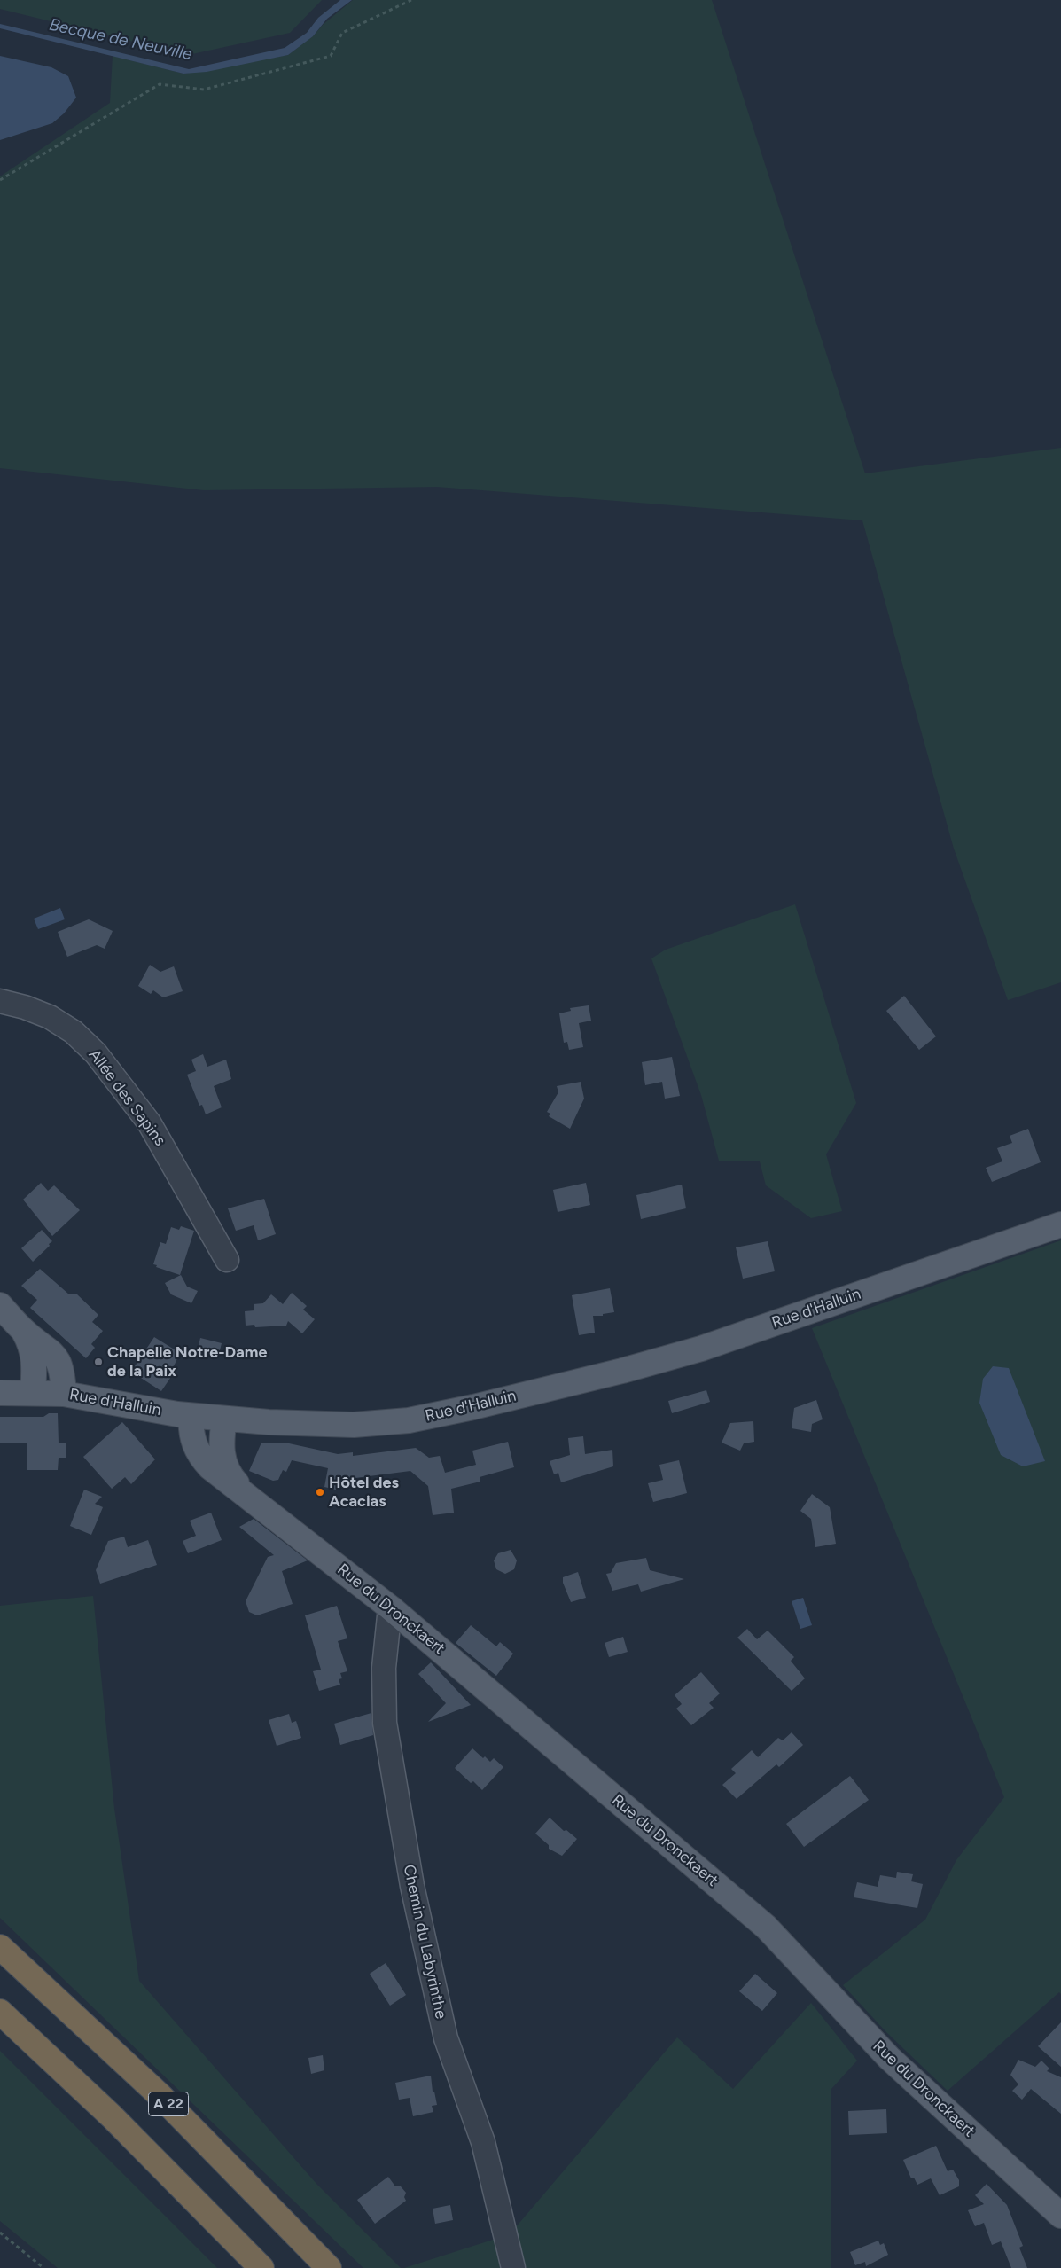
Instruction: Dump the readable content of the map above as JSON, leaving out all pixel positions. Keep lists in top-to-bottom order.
{
  "streets": {
    "highway": ["A 22"],
    "main road": ["Rue d'Halluin", "Rue du Dronckaert"],
    "street": ["Allée des Sapins", "Chemin du Labyrinthe"]
  },
  "crossings": [
    ["Rue d'Halluin", "Rue du Dronckaert"],
    ["Rue du Dronckaert", "Chemin du Labyrinthe"]
  ],
  "water": ["Becque de Neuville"],
  "places": ["Chapelle Notre-Dame de la Paix", "Hôtel des Acacias"]
}
